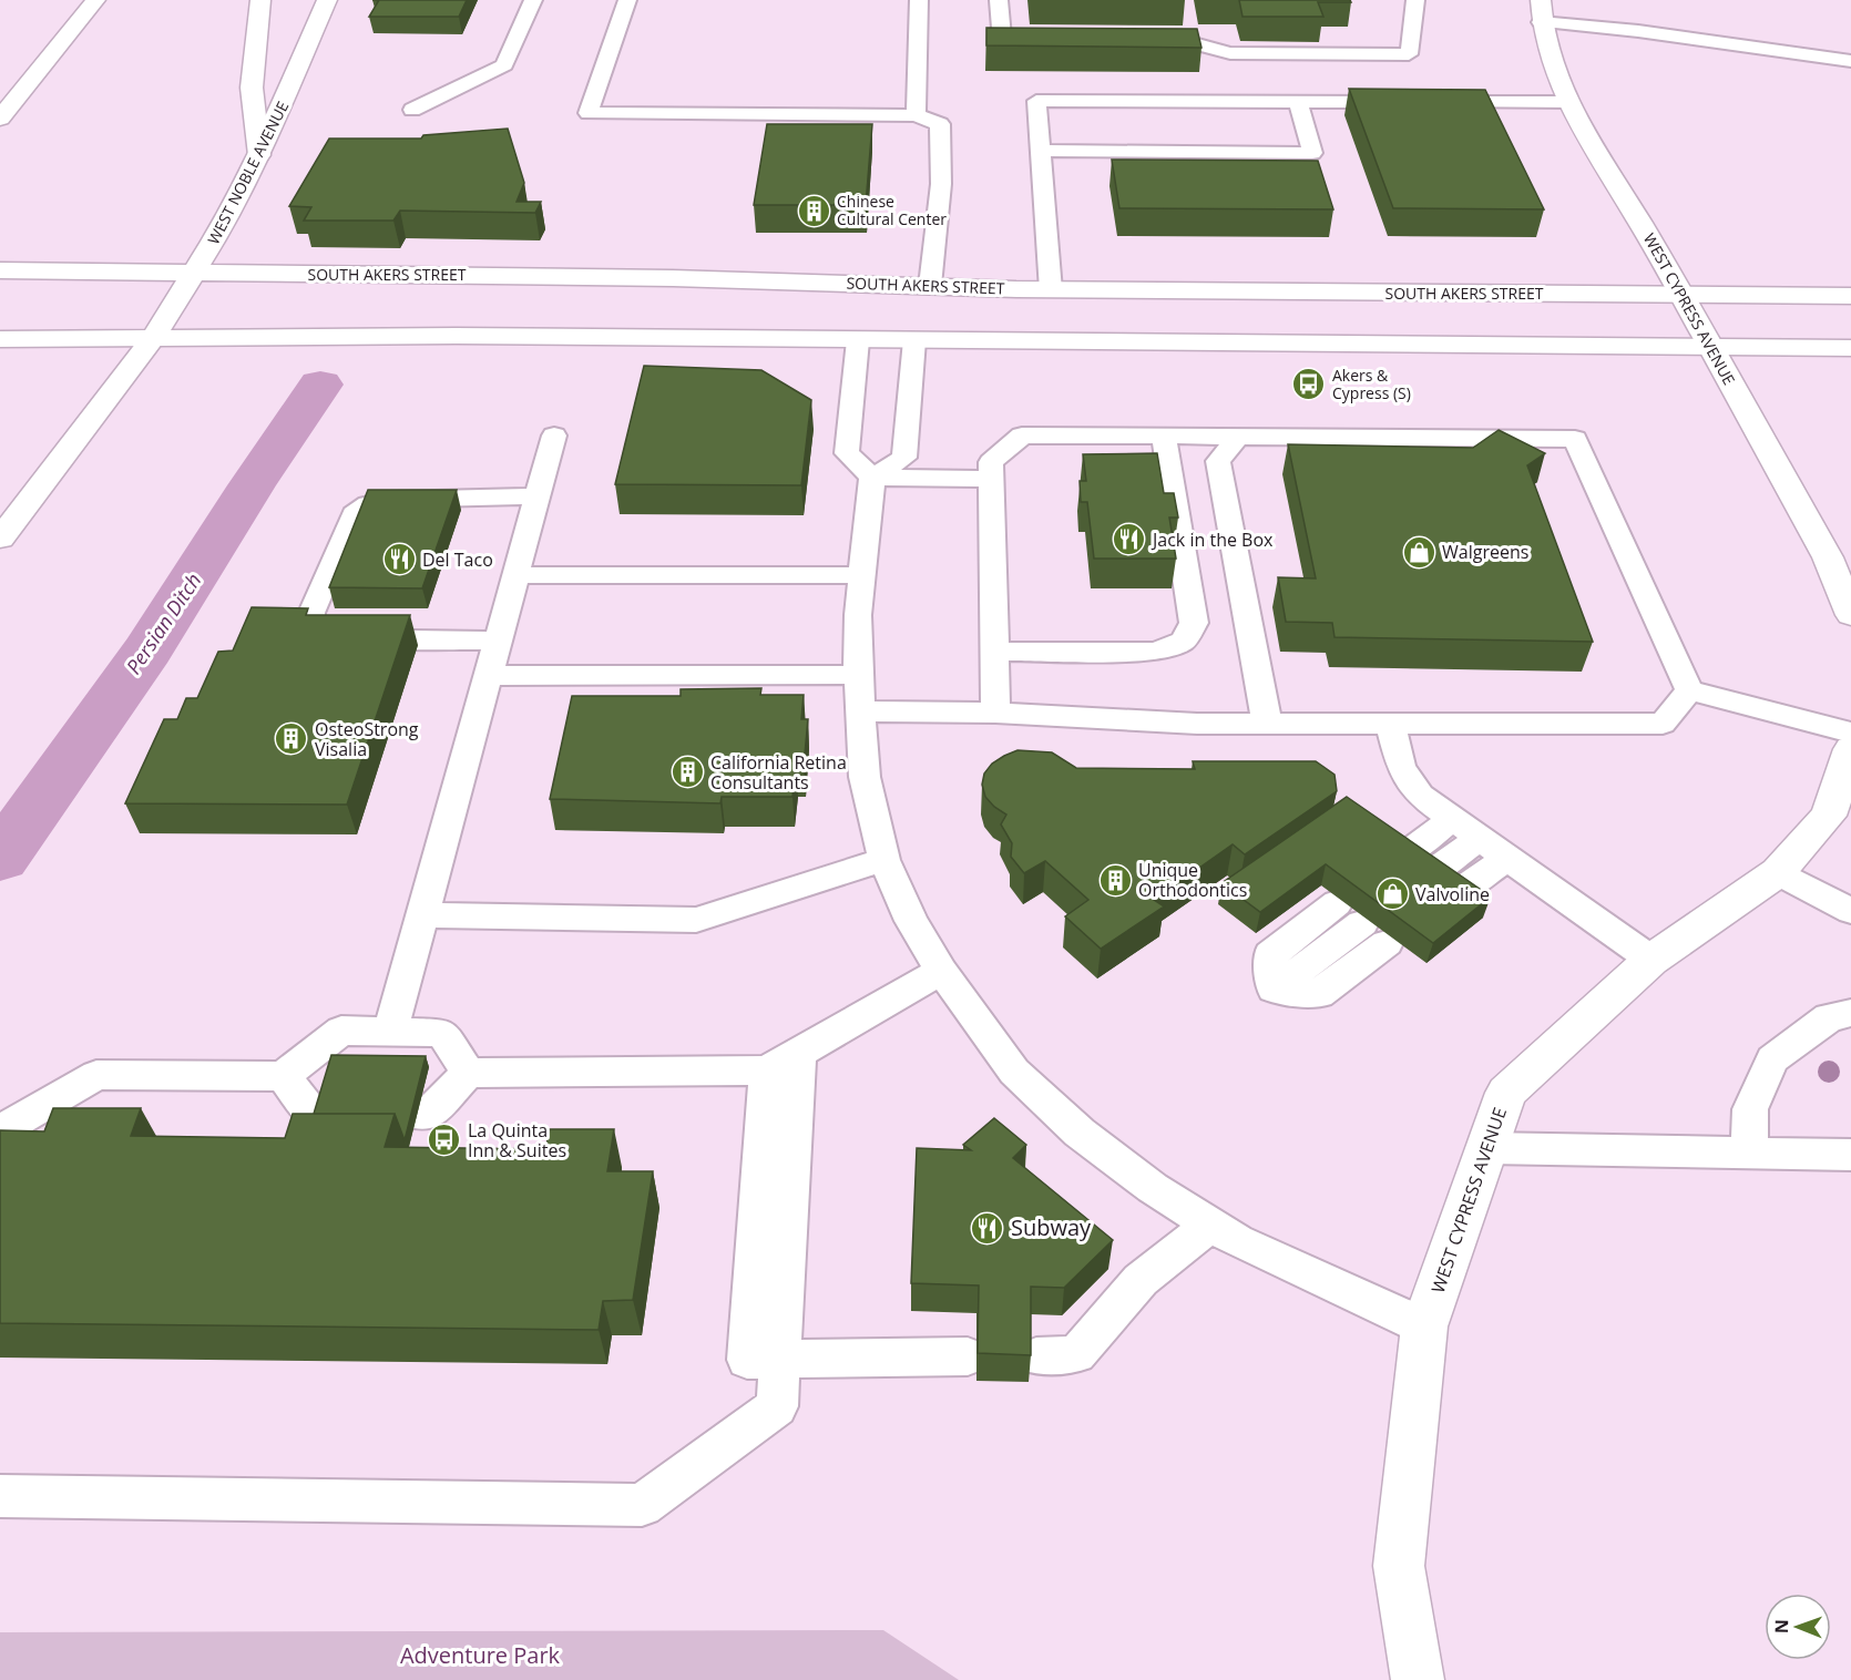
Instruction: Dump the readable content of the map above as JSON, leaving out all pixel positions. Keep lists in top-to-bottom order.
{
  "streets": {
    "main road": ["WEST NOBLE AVENUE", "SOUTH AKERS STREET", "WEST CYPRESS AVENUE"]
  },
  "crossings": [
    ["WEST NOBLE AVENUE", "SOUTH AKERS STREET"],
    ["SOUTH AKERS STREET", "WEST CYPRESS AVENUE"]
  ],
  "water": ["Persian Ditch"],
  "parks": ["Adventure Park"],
  "places": {
    "building": [
      "Chinese Cultural Center",
      "OsteoStrong Visalia",
      "California Retina Consultants",
      "Unique Orthodontics"
    ],
    "bus stop": ["Akers & Cypress (S)", "La Quinta Inn & Suites"],
    "restaurant": ["Jack in the Box", "Del Taco", "Subway"],
    "shop": ["Walgreens", "Valvoline"]
  },
  "north": "left"
}
